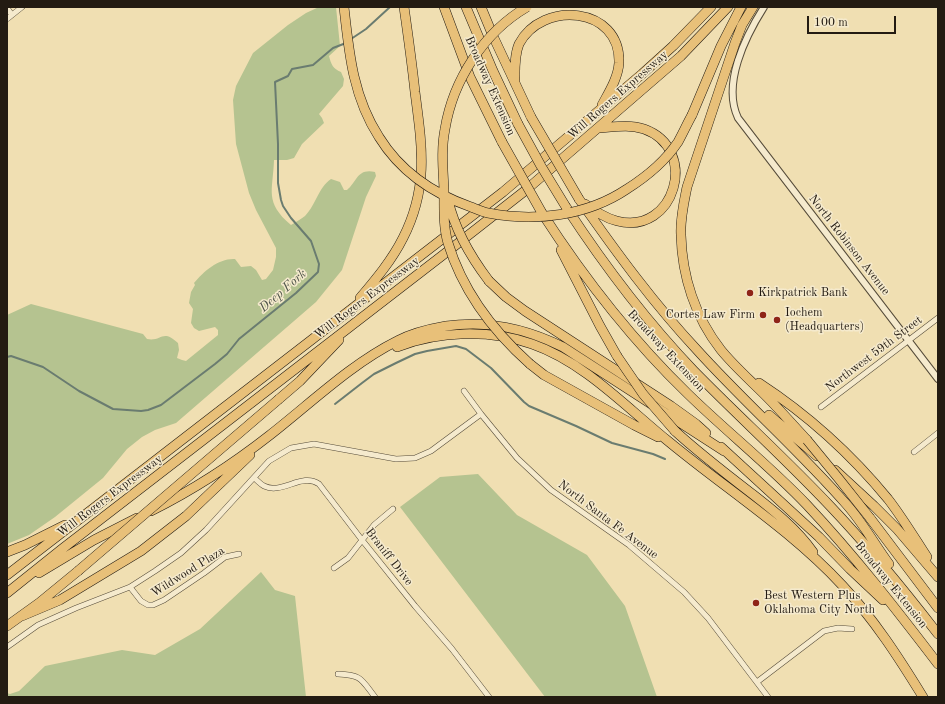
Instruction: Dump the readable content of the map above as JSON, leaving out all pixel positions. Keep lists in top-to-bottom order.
{
  "streets": {
    "highway": ["Broadway Extension", "Will Rogers Expressway"],
    "street": [
      "North Robinson Avenue",
      "Northwest 59th Street",
      "North Santa Fe Avenue",
      "Braniff Drive",
      "Wildwood Plaza"
    ]
  },
  "crossings": [
    ["North Robinson Avenue", "Northwest 59th Street"]
  ],
  "water": ["Deep Fork"],
  "places": [
    "Kirkpatrick Bank",
    "Cortes Law Firm",
    "Iochem (Headquarters)",
    "Best Western Plus Oklahoma City North"
  ],
  "scale_bar": "100 m"
}
